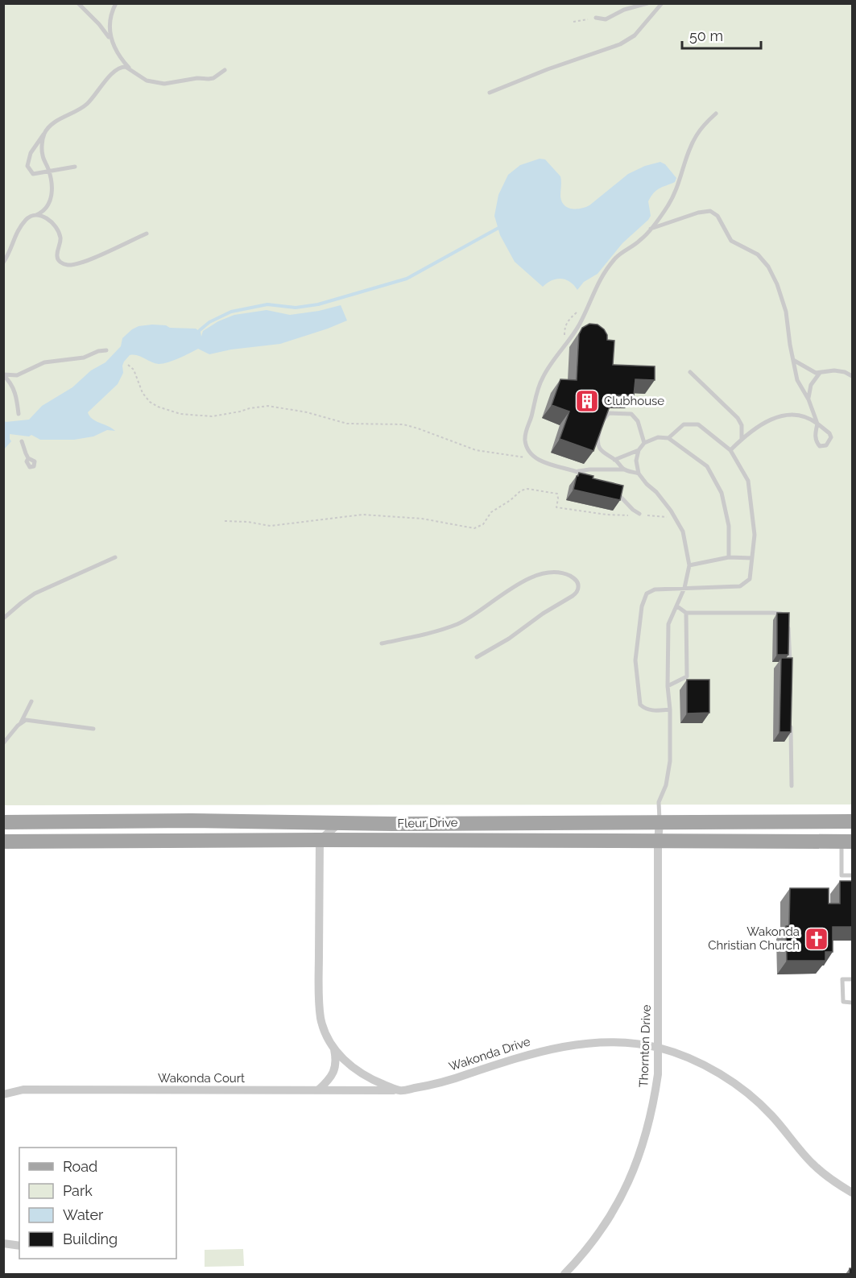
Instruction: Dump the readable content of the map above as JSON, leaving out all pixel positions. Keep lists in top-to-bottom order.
{
  "streets": {
    "main road": ["Fleur Drive"],
    "street": ["Thornton Drive", "Wakonda Drive", "Wakonda Court"]
  },
  "crossings": [
    ["Fleur Drive", "Thornton Drive"],
    ["Thornton Drive", "Wakonda Drive"],
    ["Wakonda Drive", "Wakonda Court"]
  ],
  "places": {
    "building": ["Clubhouse"],
    "church": ["Wakonda Christian Church"]
  },
  "legend": [
    "Road",
    "Park",
    "Water",
    "Building"
  ],
  "scale_bar": "50 m"
}
